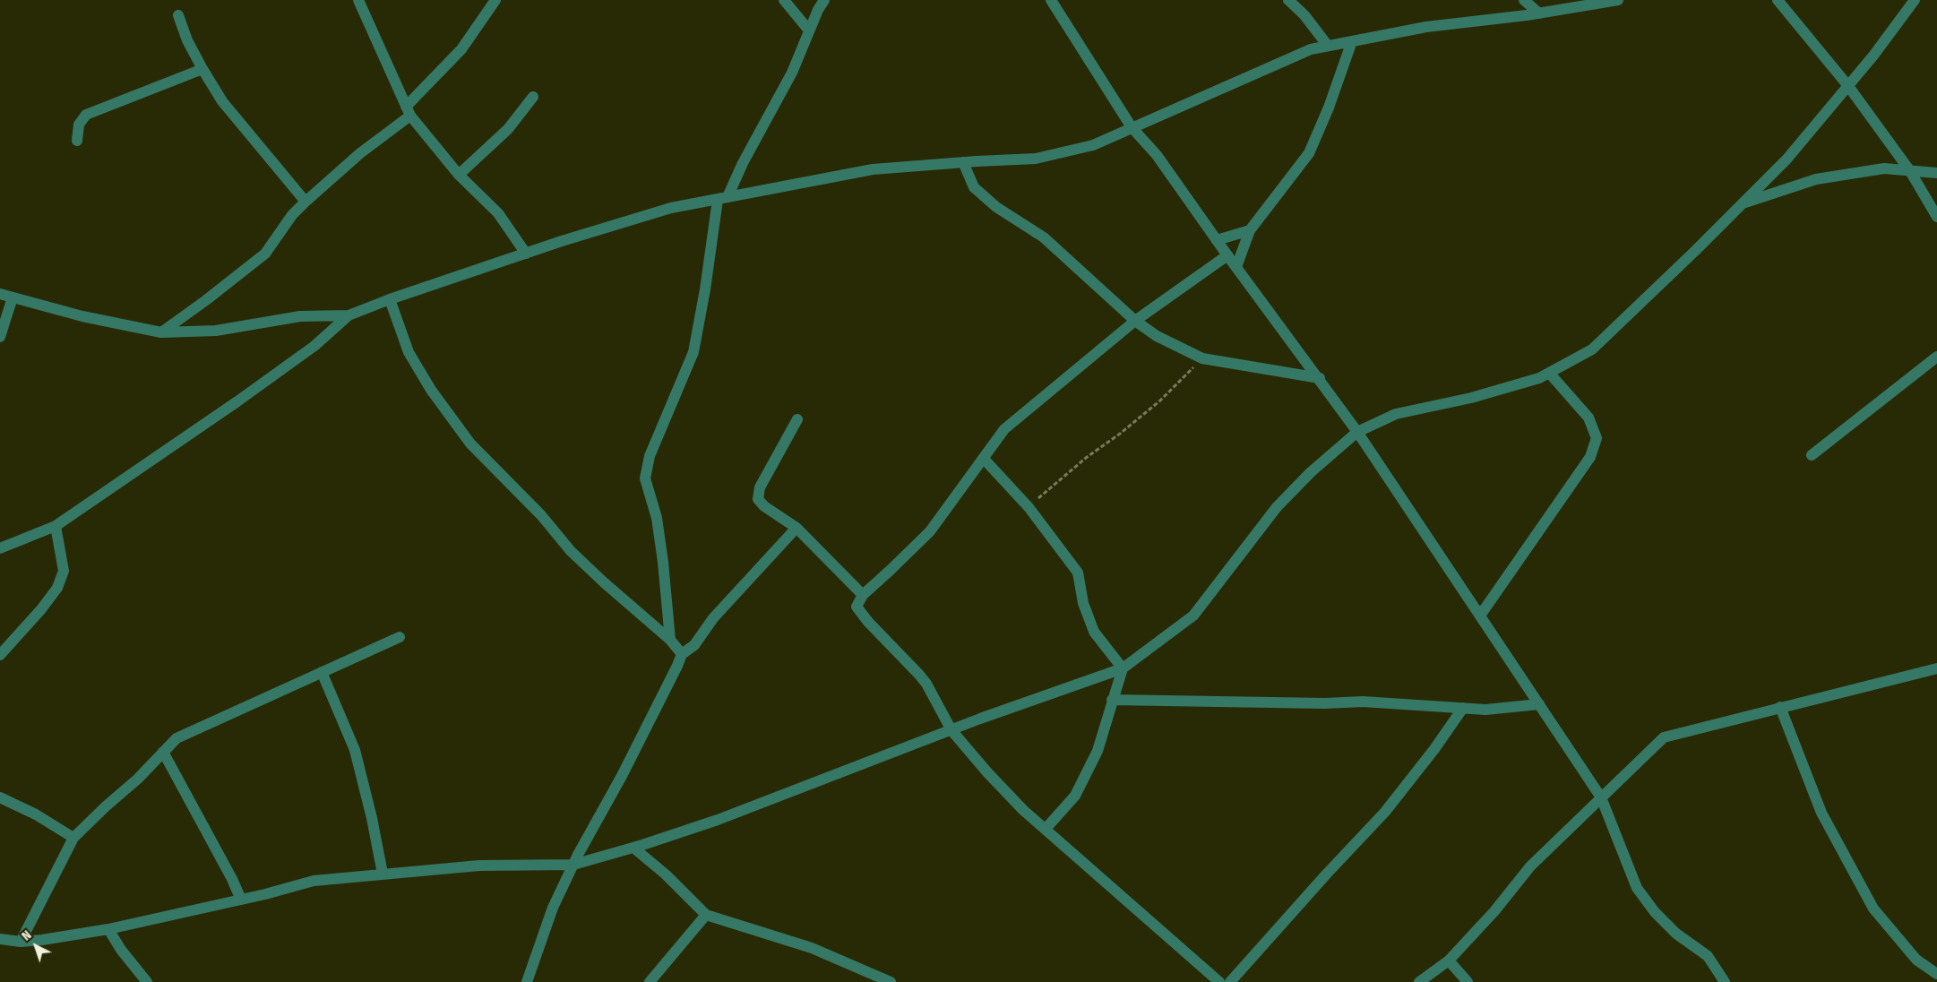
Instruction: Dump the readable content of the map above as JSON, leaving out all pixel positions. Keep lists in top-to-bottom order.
{
  "north": "top left"
}
